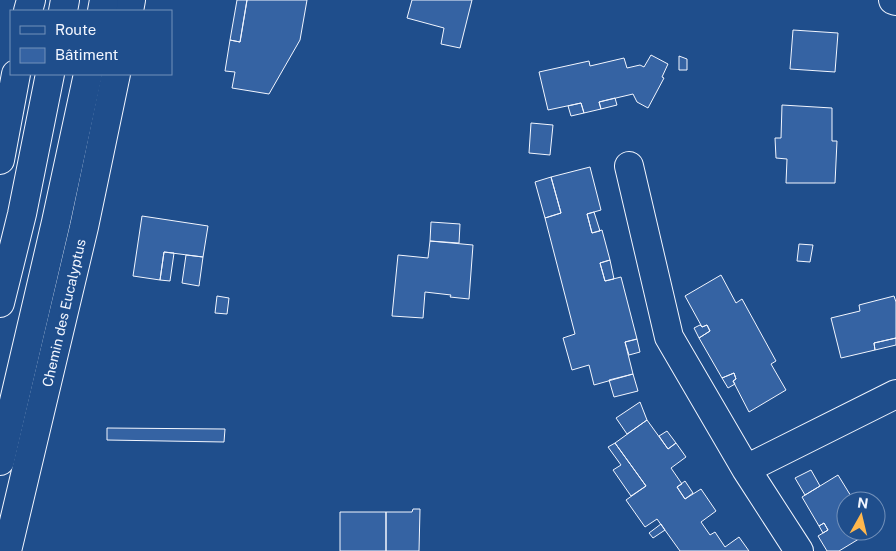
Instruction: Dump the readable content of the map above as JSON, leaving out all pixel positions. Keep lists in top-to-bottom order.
{
  "streets": {
    "street": ["Chemin des Eucalyptus"]
  },
  "legend": ["Route", "Bâtiment"],
  "north": "top"
}
